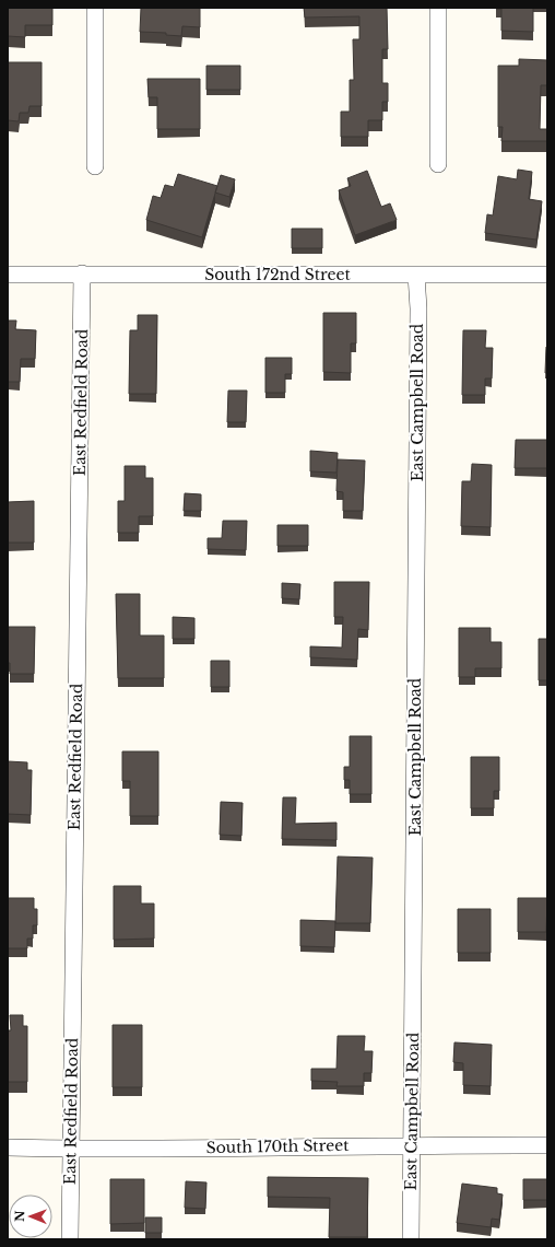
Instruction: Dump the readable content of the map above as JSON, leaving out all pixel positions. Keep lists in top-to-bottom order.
{
  "streets": {
    "street": [
      "South 172nd Street",
      "East Redfield Road",
      "East Campbell Road",
      "South 170th Street"
    ]
  },
  "crossings": [
    ["South 172nd Street", "East Redfield Road"],
    ["South 172nd Street", "East Campbell Road"],
    ["East Redfield Road", "South 170th Street"],
    ["East Campbell Road", "South 170th Street"]
  ],
  "north": "left"
}
